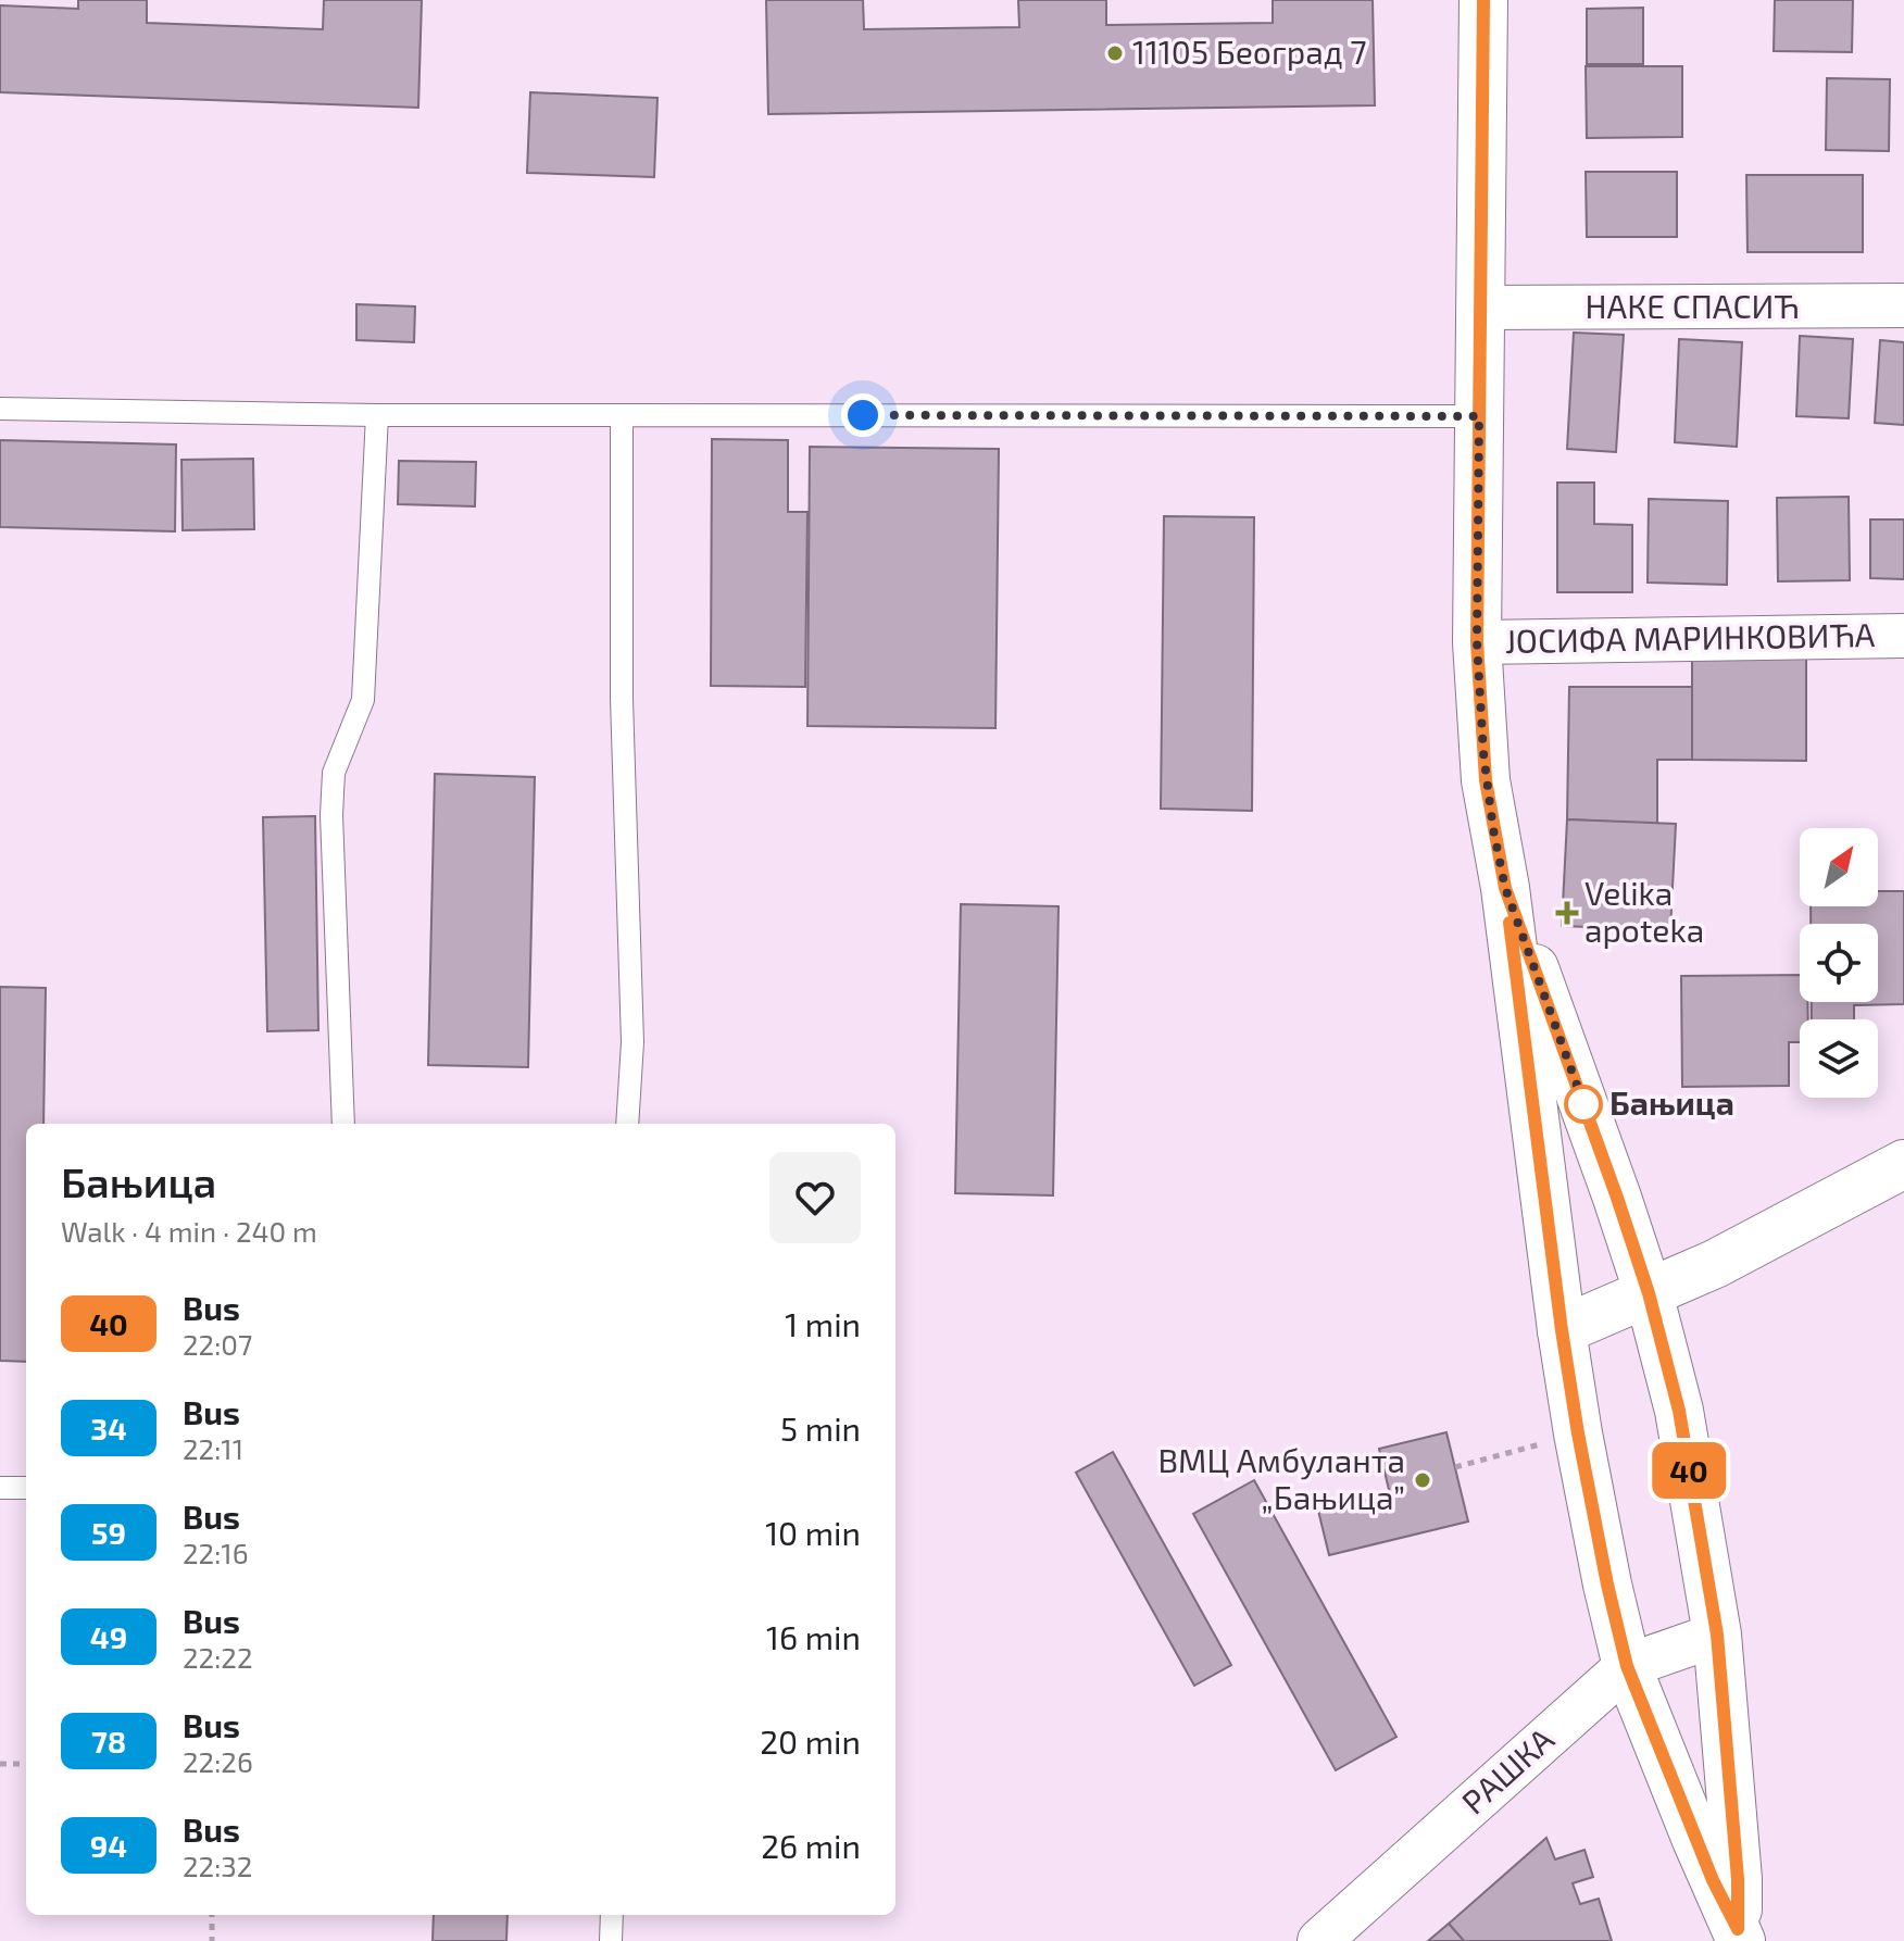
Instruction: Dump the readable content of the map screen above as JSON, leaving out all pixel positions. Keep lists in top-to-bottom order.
{
  "streets": {
    "street": ["НАКЕ СПАСИЋ", "ЈОСИФА МАРИНКОВИЋА", "РАШКА"]
  },
  "places": {
    "other": ["11105 Београд 7", "Бањица", "ВМЦ Амбуланта „Бањица”"],
    "health": ["Velika apoteka"]
  },
  "lines": ["bus line 40"],
  "north": "top right",
  "page": {
    "on_map": "40",
    "heading": ["Бањица", "Walk · 4 min · 240 m"],
    "list": [
      {
        "mark": "40",
        "name": "Bus",
        "note": "22:07",
        "value": "1 min"
      },
      {
        "mark": "34",
        "name": "Bus",
        "note": "22:11",
        "value": "5 min"
      },
      {
        "mark": "59",
        "name": "Bus",
        "note": "22:16",
        "value": "10 min"
      },
      {
        "mark": "49",
        "name": "Bus",
        "note": "22:22",
        "value": "16 min"
      },
      {
        "mark": "78",
        "name": "Bus",
        "note": "22:26",
        "value": "20 min"
      },
      {
        "mark": "94",
        "name": "Bus",
        "note": "22:32",
        "value": "26 min"
      }
    ]
  }
}
